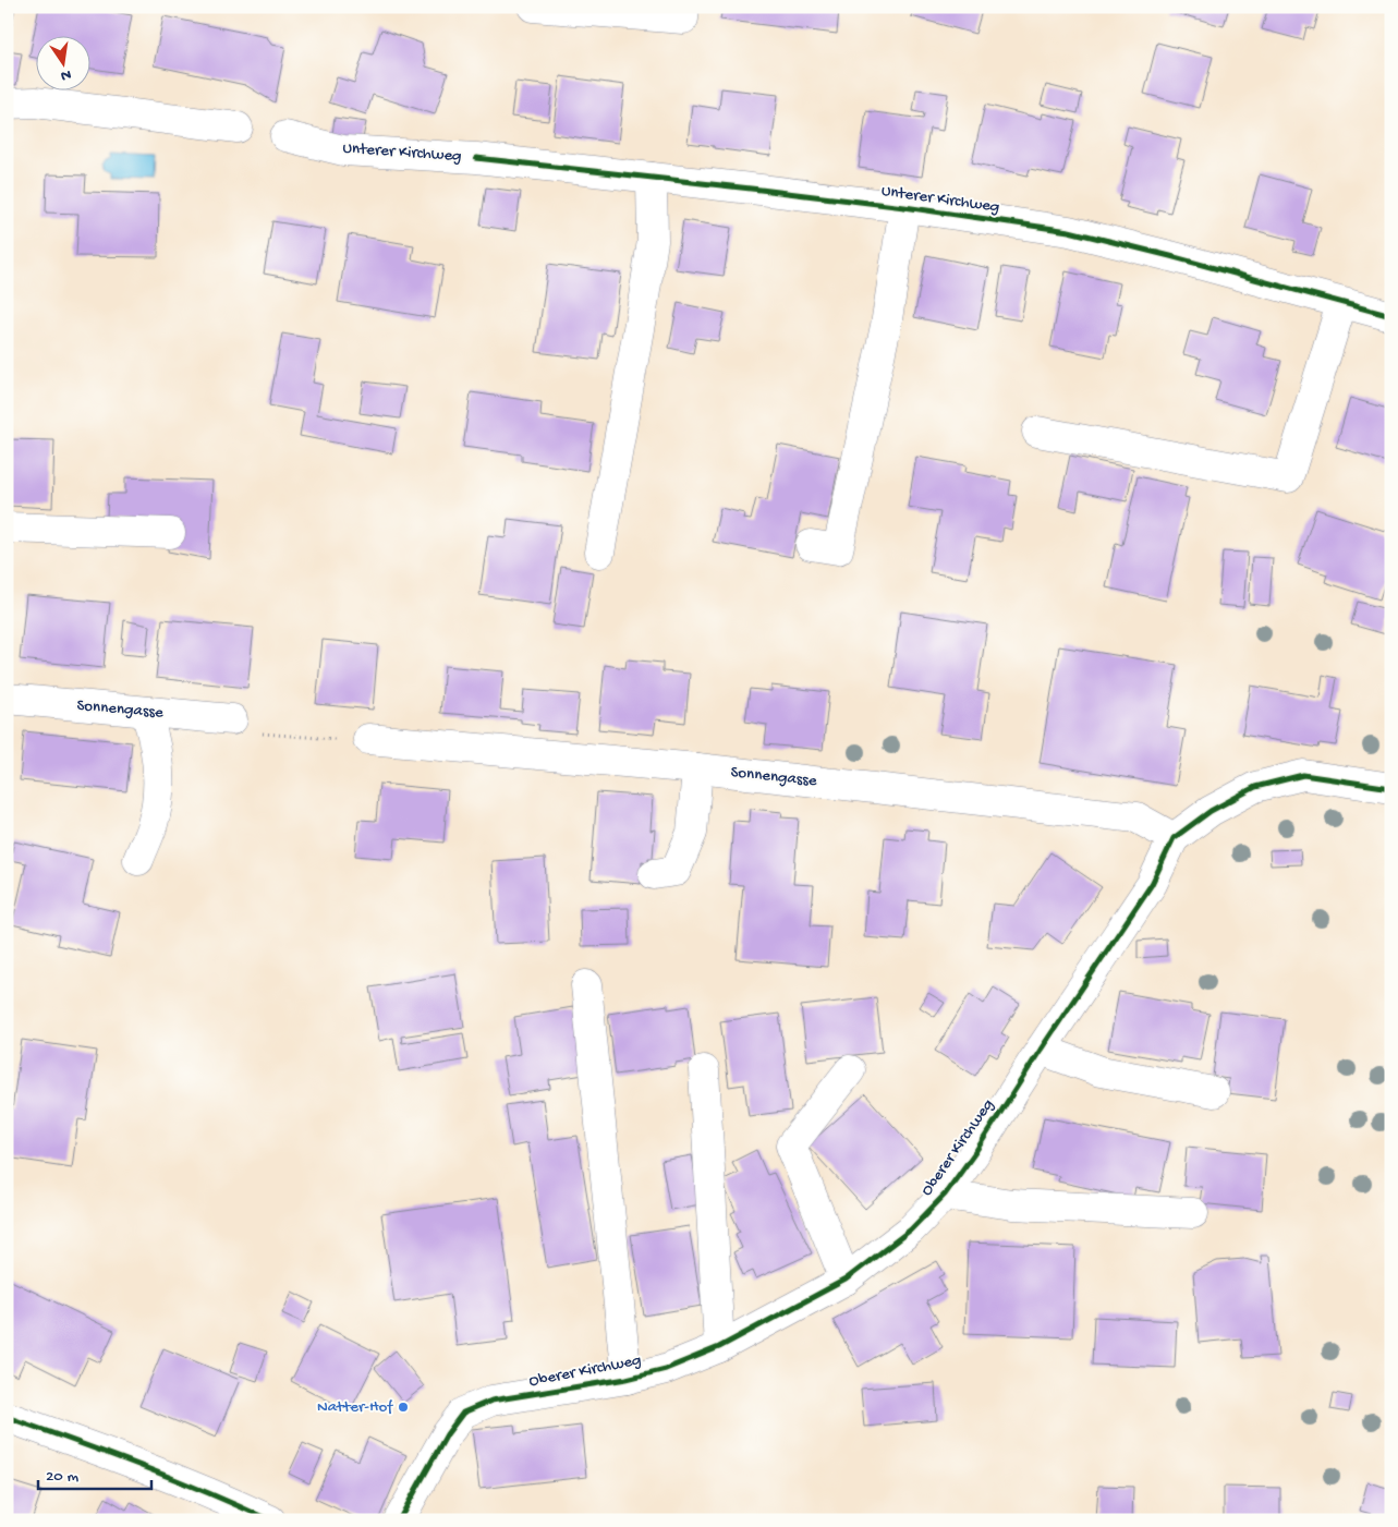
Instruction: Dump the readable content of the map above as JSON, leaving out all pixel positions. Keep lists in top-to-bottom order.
{
  "streets": {
    "street": ["Unterer Kirchweg", "Sonnengasse", "Oberer Kirchweg"]
  },
  "crossings": [
    ["Sonnengasse", "Oberer Kirchweg"]
  ],
  "places": ["Natter-Hof"],
  "scale_bar": "20 m",
  "north": "bottom"
}
